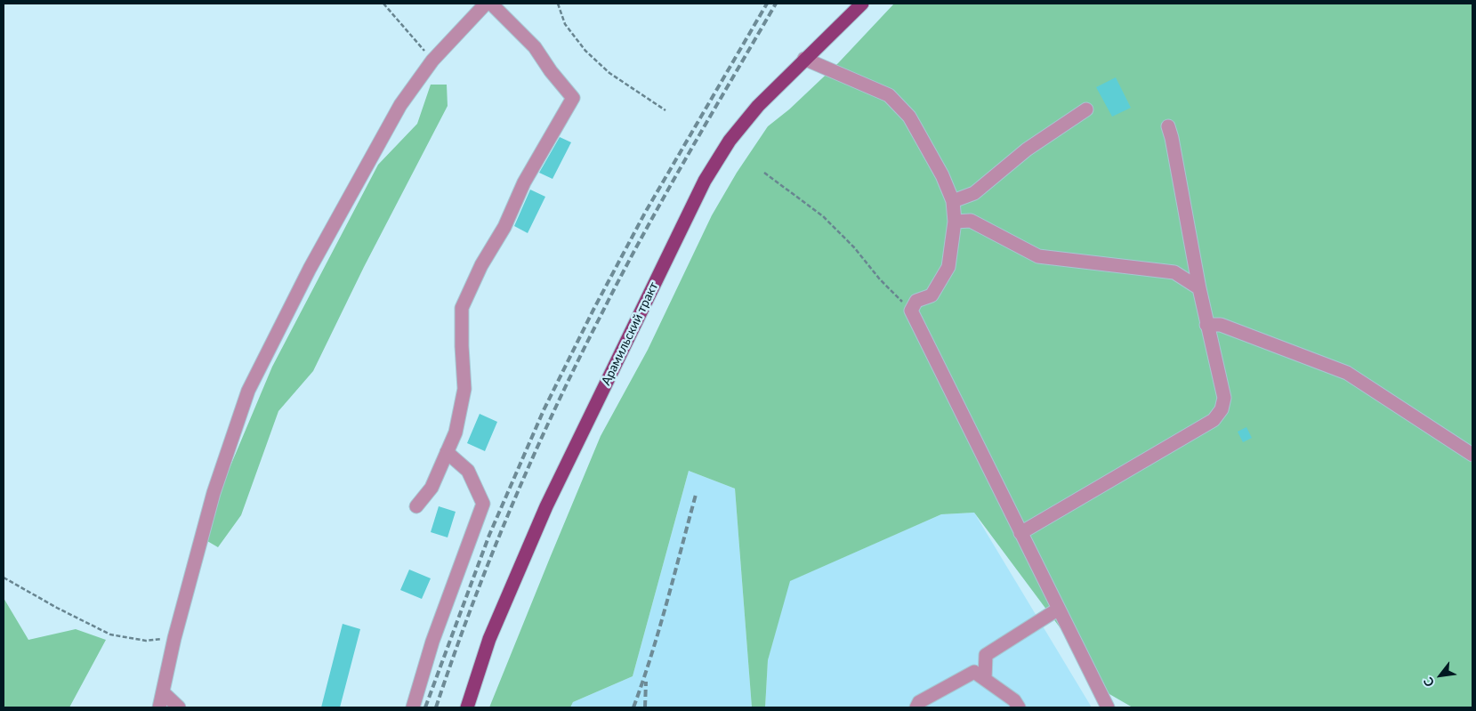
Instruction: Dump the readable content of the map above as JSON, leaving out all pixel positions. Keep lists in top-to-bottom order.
{
  "streets": {
    "main road": ["Арамильский тракт"]
  },
  "north": "bottom left"
}
